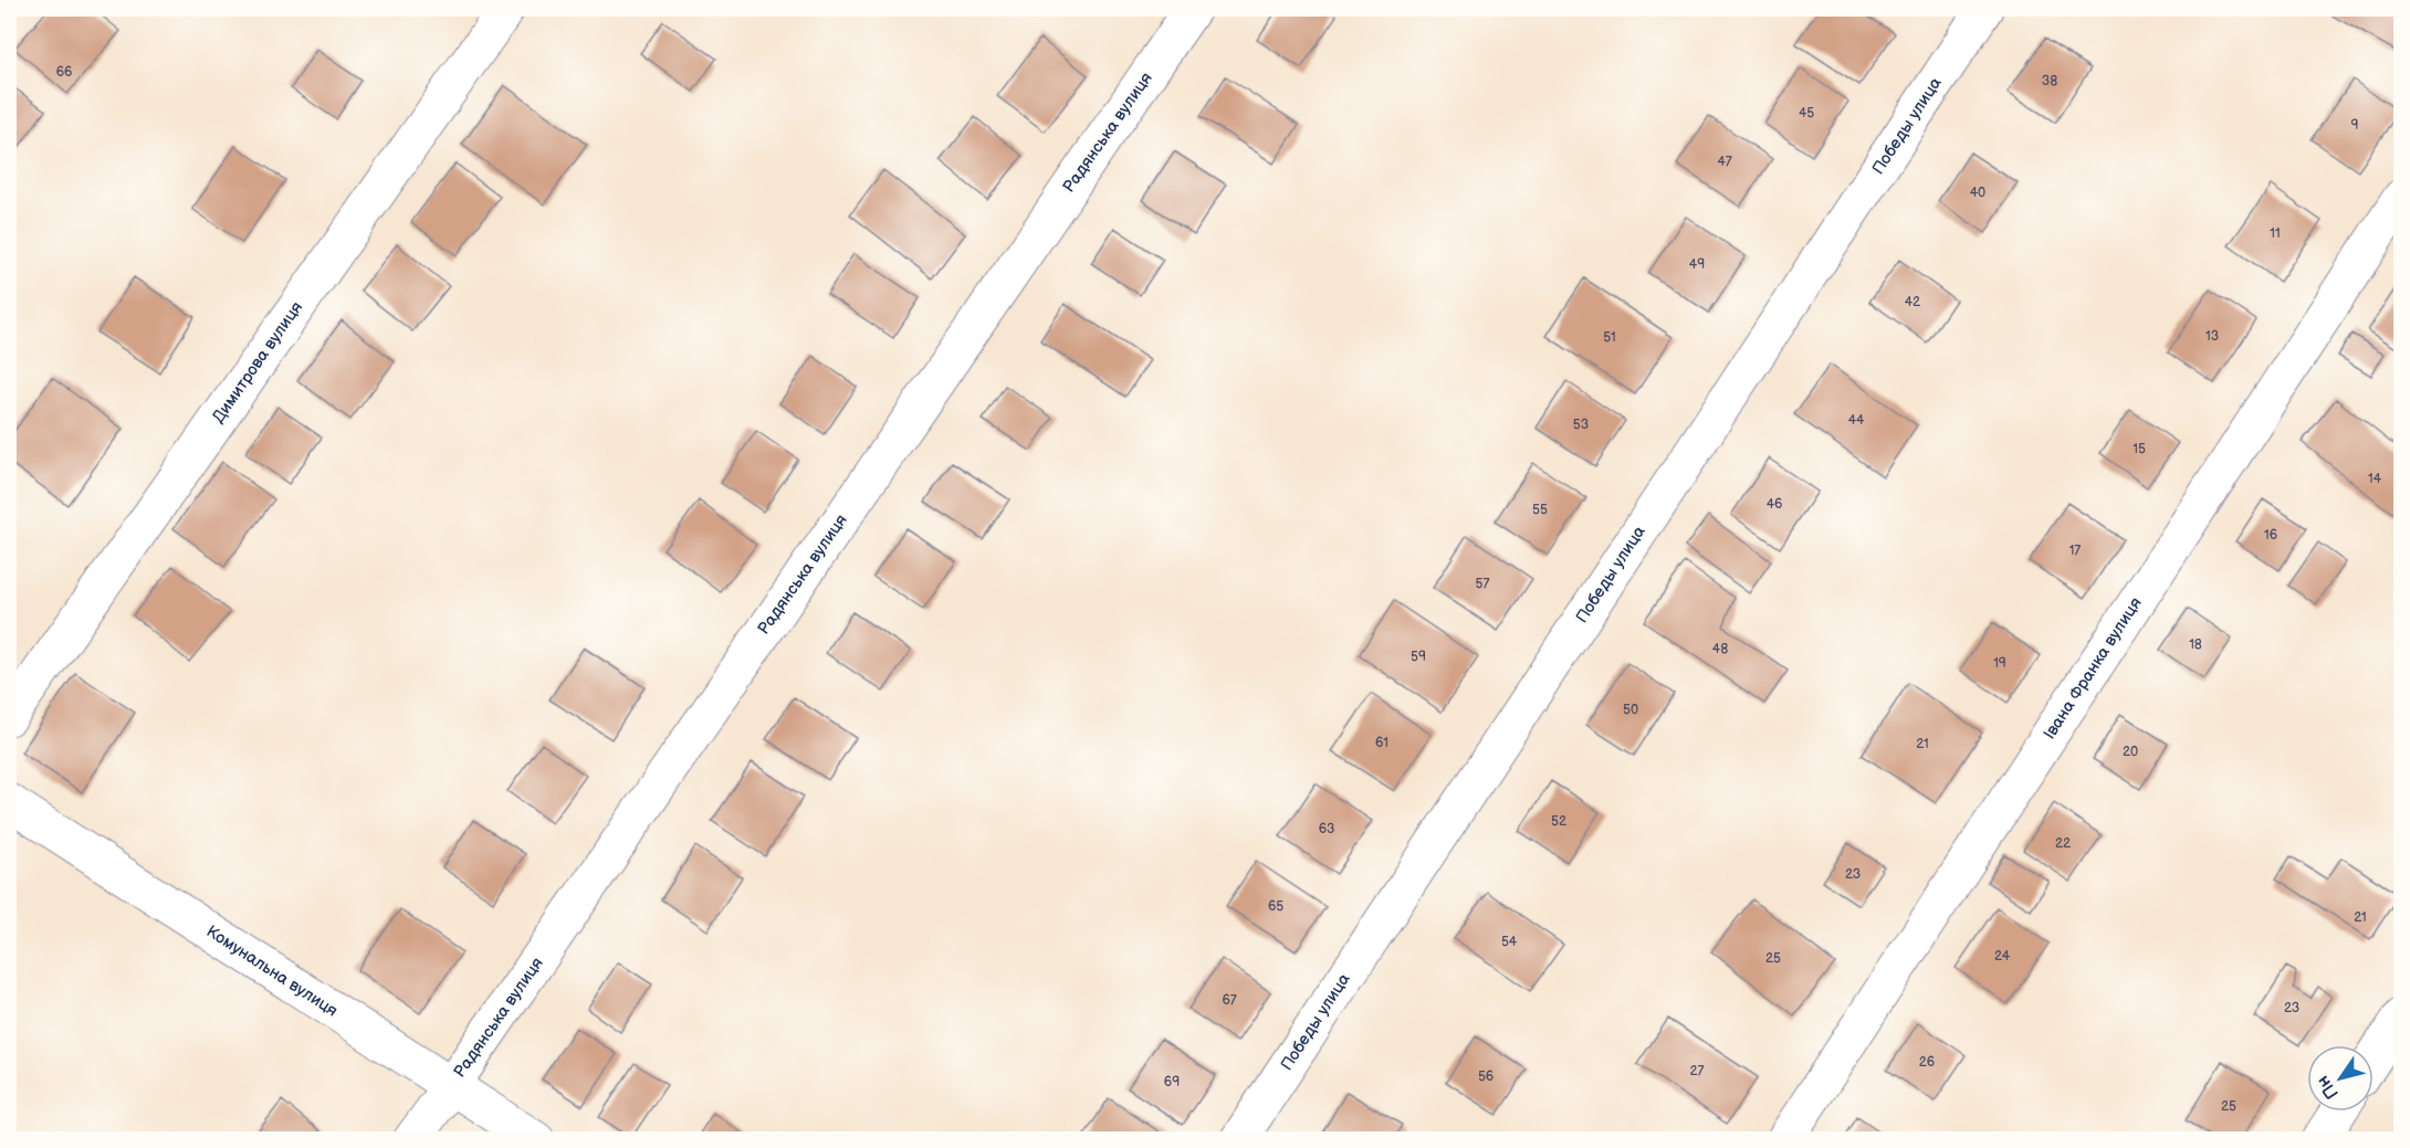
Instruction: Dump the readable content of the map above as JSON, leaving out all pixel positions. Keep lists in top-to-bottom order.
{
  "streets": {
    "street": [
      "Победы улица",
      "Радянська вулиця",
      "Димитрова вулиця",
      "Івана Франка вулиця",
      "Комунальна вулиця"
    ]
  },
  "crossings": [
    ["Радянська вулиця", "Комунальна вулиця"]
  ],
  "house_numbers": [
    "66",
    "38",
    "45",
    "9",
    "47",
    "40",
    "11",
    "49",
    "42",
    "13",
    "51",
    "44",
    "53",
    "15",
    "14",
    "46",
    "55",
    "16",
    "17",
    "57",
    "18",
    "48",
    "59",
    "19",
    "50",
    "61",
    "21",
    "20",
    "52",
    "63",
    "22",
    "23",
    "65",
    "21",
    "54",
    "24",
    "25",
    "67",
    "23",
    "26",
    "27",
    "56",
    "69",
    "25"
  ],
  "north": "bottom left"
}
